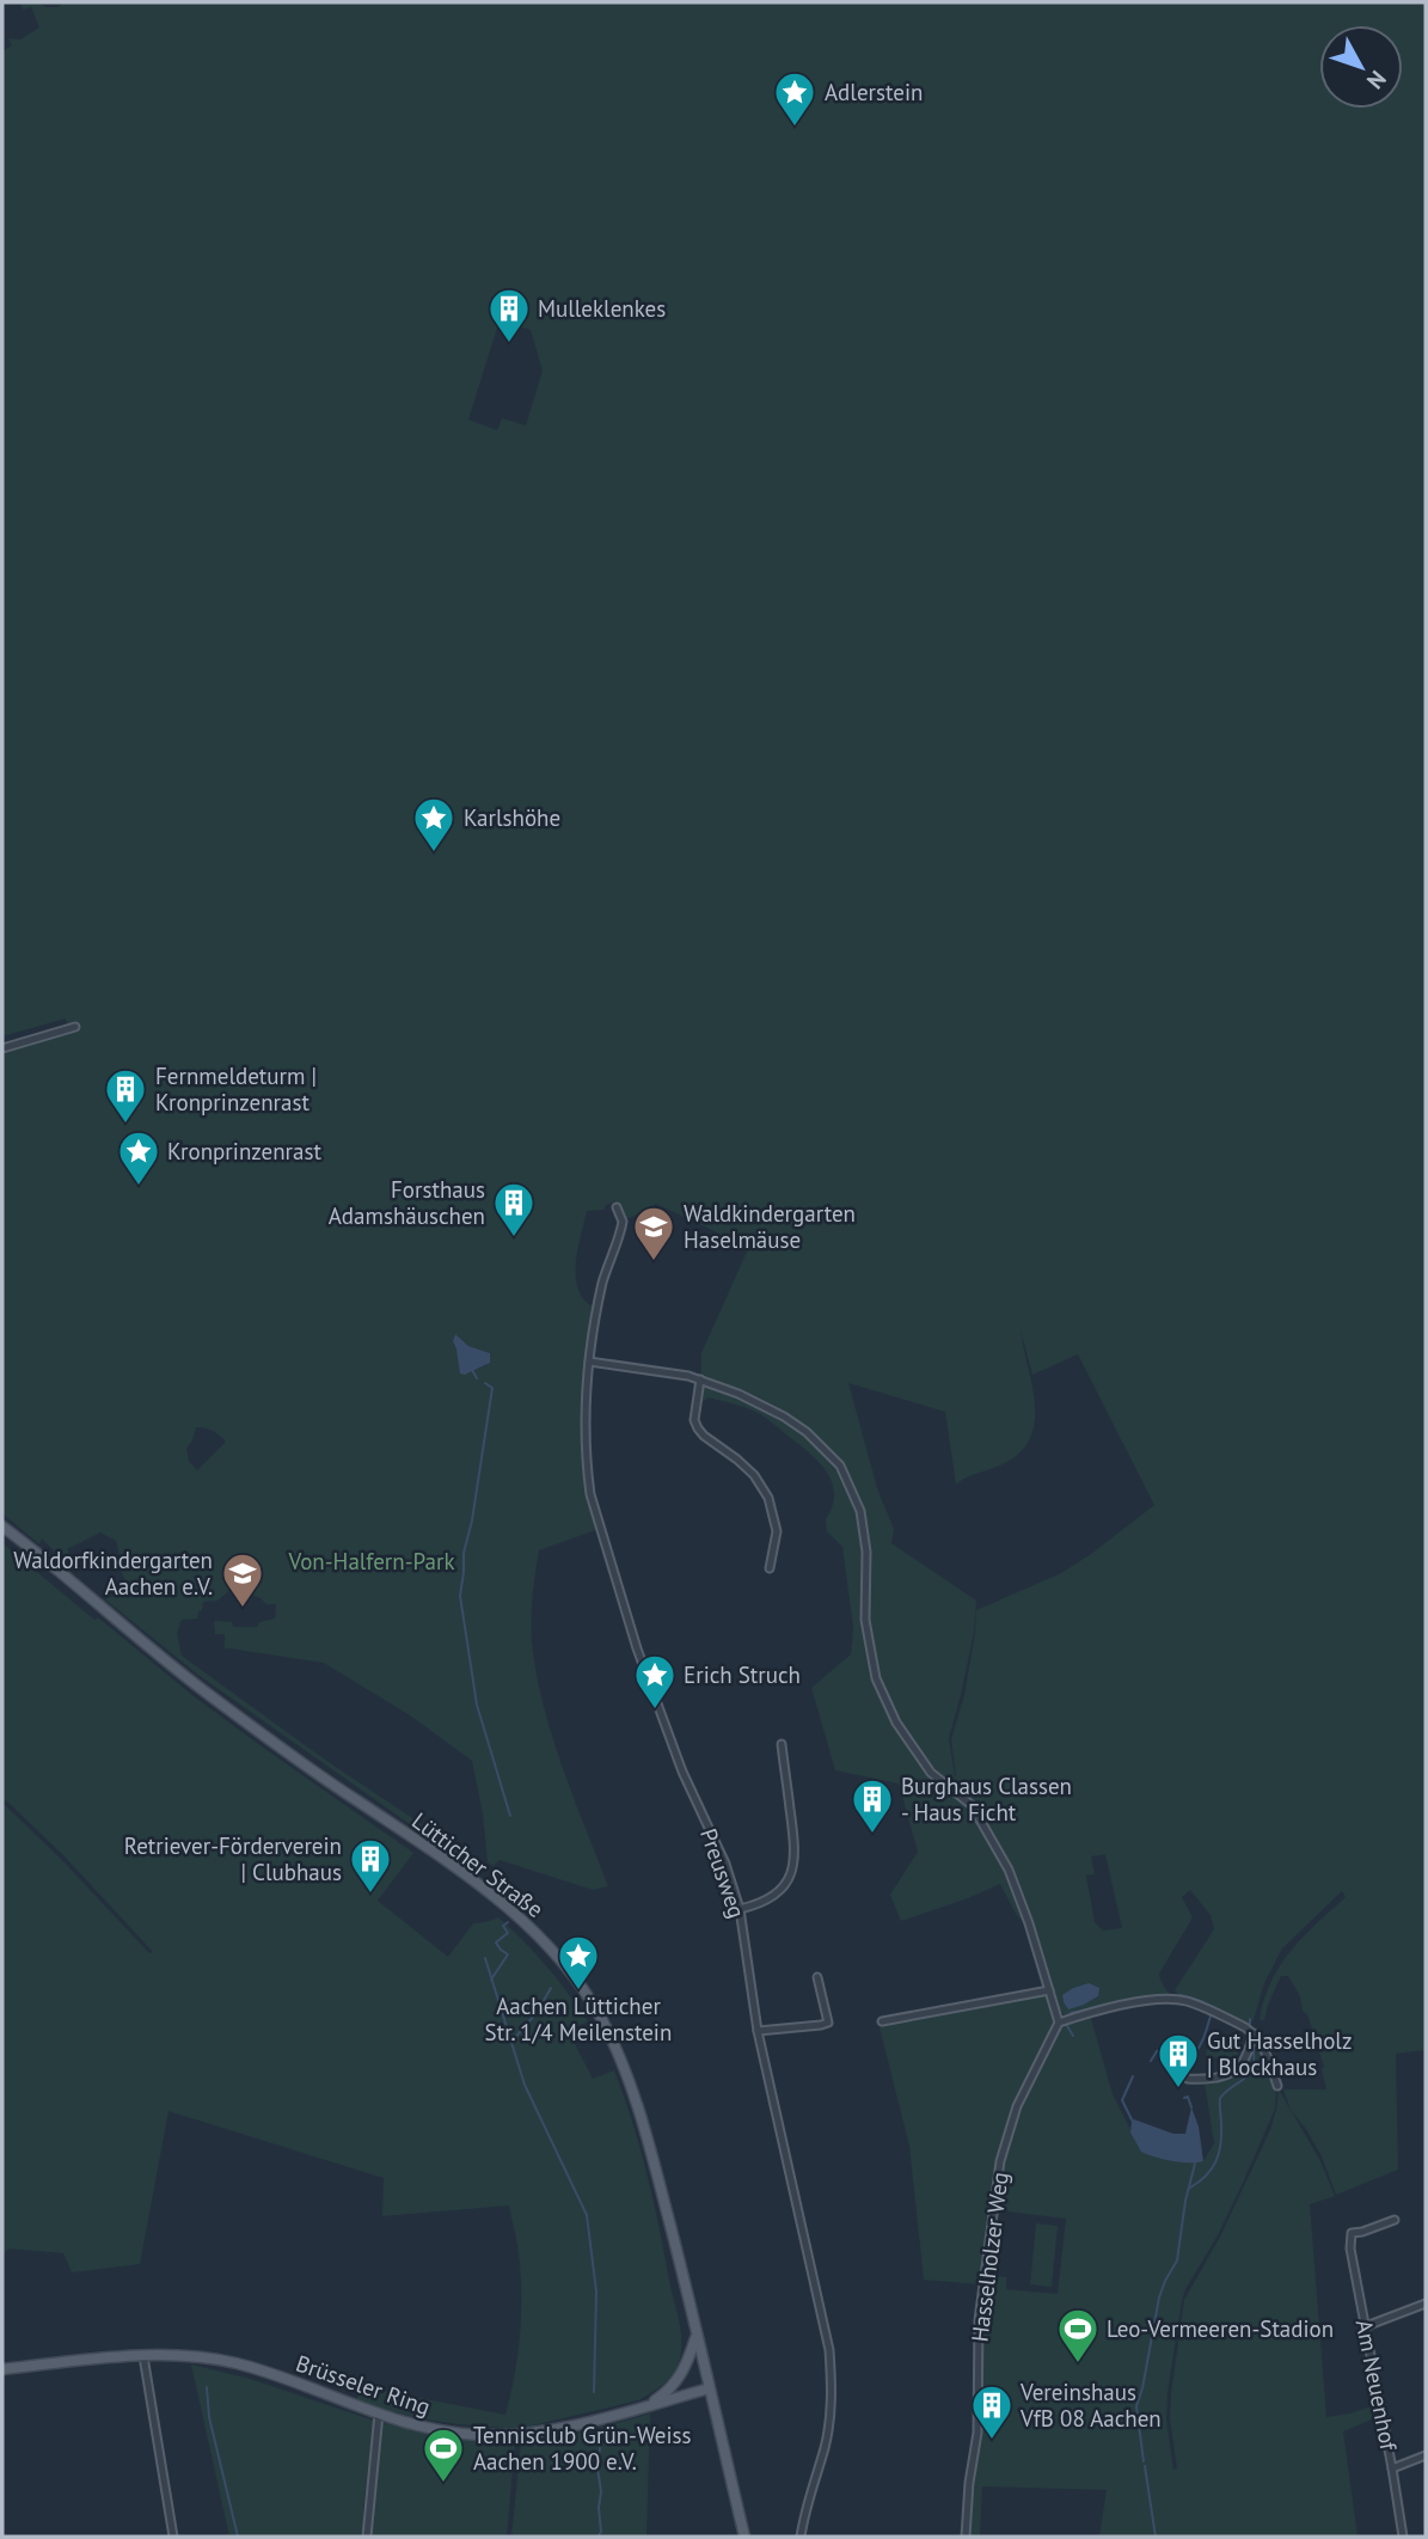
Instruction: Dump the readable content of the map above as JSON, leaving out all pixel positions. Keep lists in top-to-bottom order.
{
  "streets": {
    "main road": ["Lütticher Straße", "Brüsseler Ring"],
    "street": ["Preusweg", "Hasselholzer Weg", "Am Neuenhof"]
  },
  "crossings": [
    ["Lütticher Straße", "Brüsseler Ring"]
  ],
  "parks": ["Von-Halfern-Park"],
  "places": {
    "place": [
      "Adlerstein",
      "Karlshöhe",
      "Kronprinzenrast",
      "Erich Struch",
      "Aachen Lütticher Str. 1/4 Meilenstein"
    ],
    "building": [
      "Mulleklenkes",
      "Fernmeldeturm | Kronprinzenrast",
      "Forsthaus Adamshäuschen",
      "Burghaus Classen - Haus Ficht",
      "Retriever-Förderverein | Clubhaus",
      "Gut Hasselholz | Blockhaus",
      "Vereinshaus VfB 08 Aachen"
    ],
    "school or university": ["Waldkindergarten Haselmäuse", "Waldorfkindergarten Aachen e.V."],
    "sports": ["Leo-Vermeeren-Stadion", "Tennisclub Grün-Weiss Aachen 1900 e.V."]
  },
  "north": "bottom right"
}
